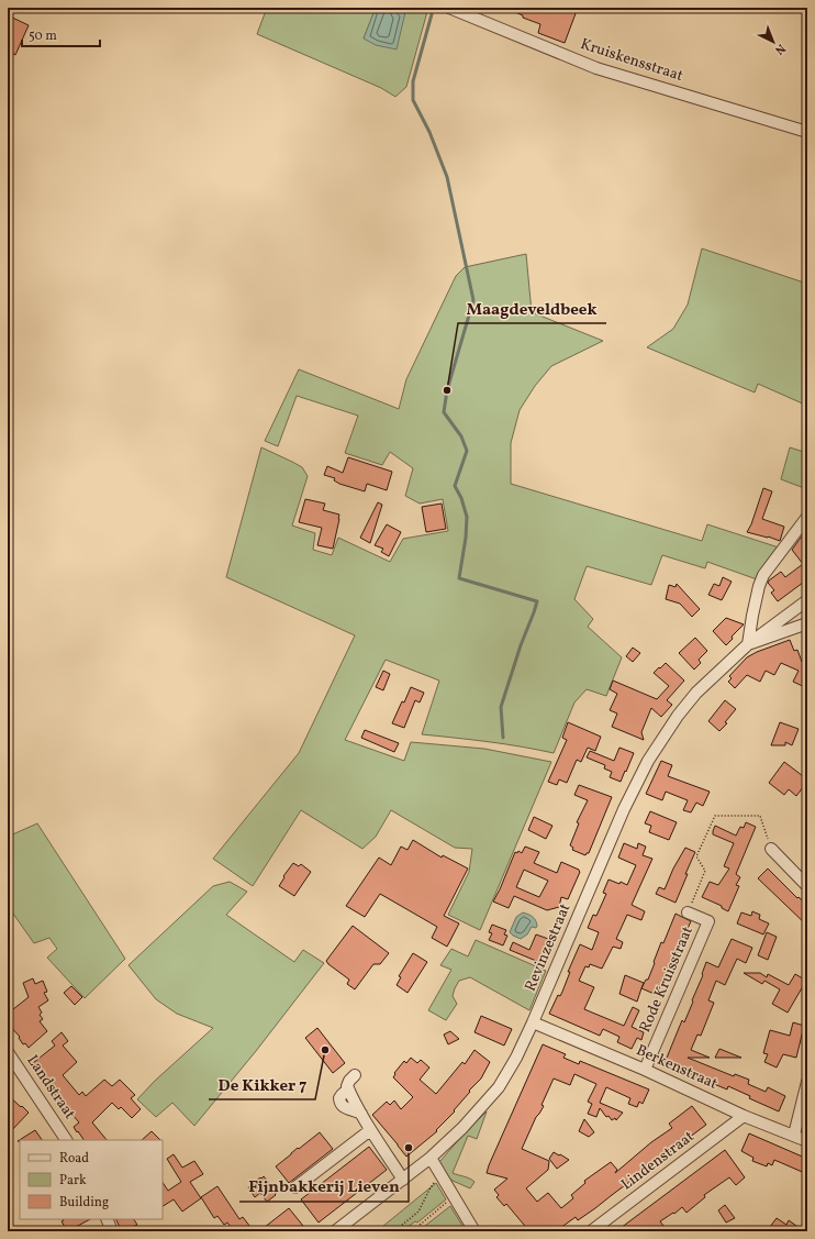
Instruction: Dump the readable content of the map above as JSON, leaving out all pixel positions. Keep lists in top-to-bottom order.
{
  "streets": {
    "street": [
      "Kruiskensstraat",
      "Revinzestraat",
      "Rode Kruisstraat",
      "Berkenstraat",
      "Landstraat",
      "Lindenstraat"
    ]
  },
  "crossings": [
    ["Revinzestraat", "Berkenstraat"],
    ["Rode Kruisstraat", "Berkenstraat"],
    ["Berkenstraat", "Lindenstraat"]
  ],
  "places": ["Maagdeveldbeek", "De Kikker 7", "Fijnbakkerij Lieven"],
  "legend": ["Road", "Park", "Building"],
  "scale_bar": "50 m",
  "north": "bottom right"
}
